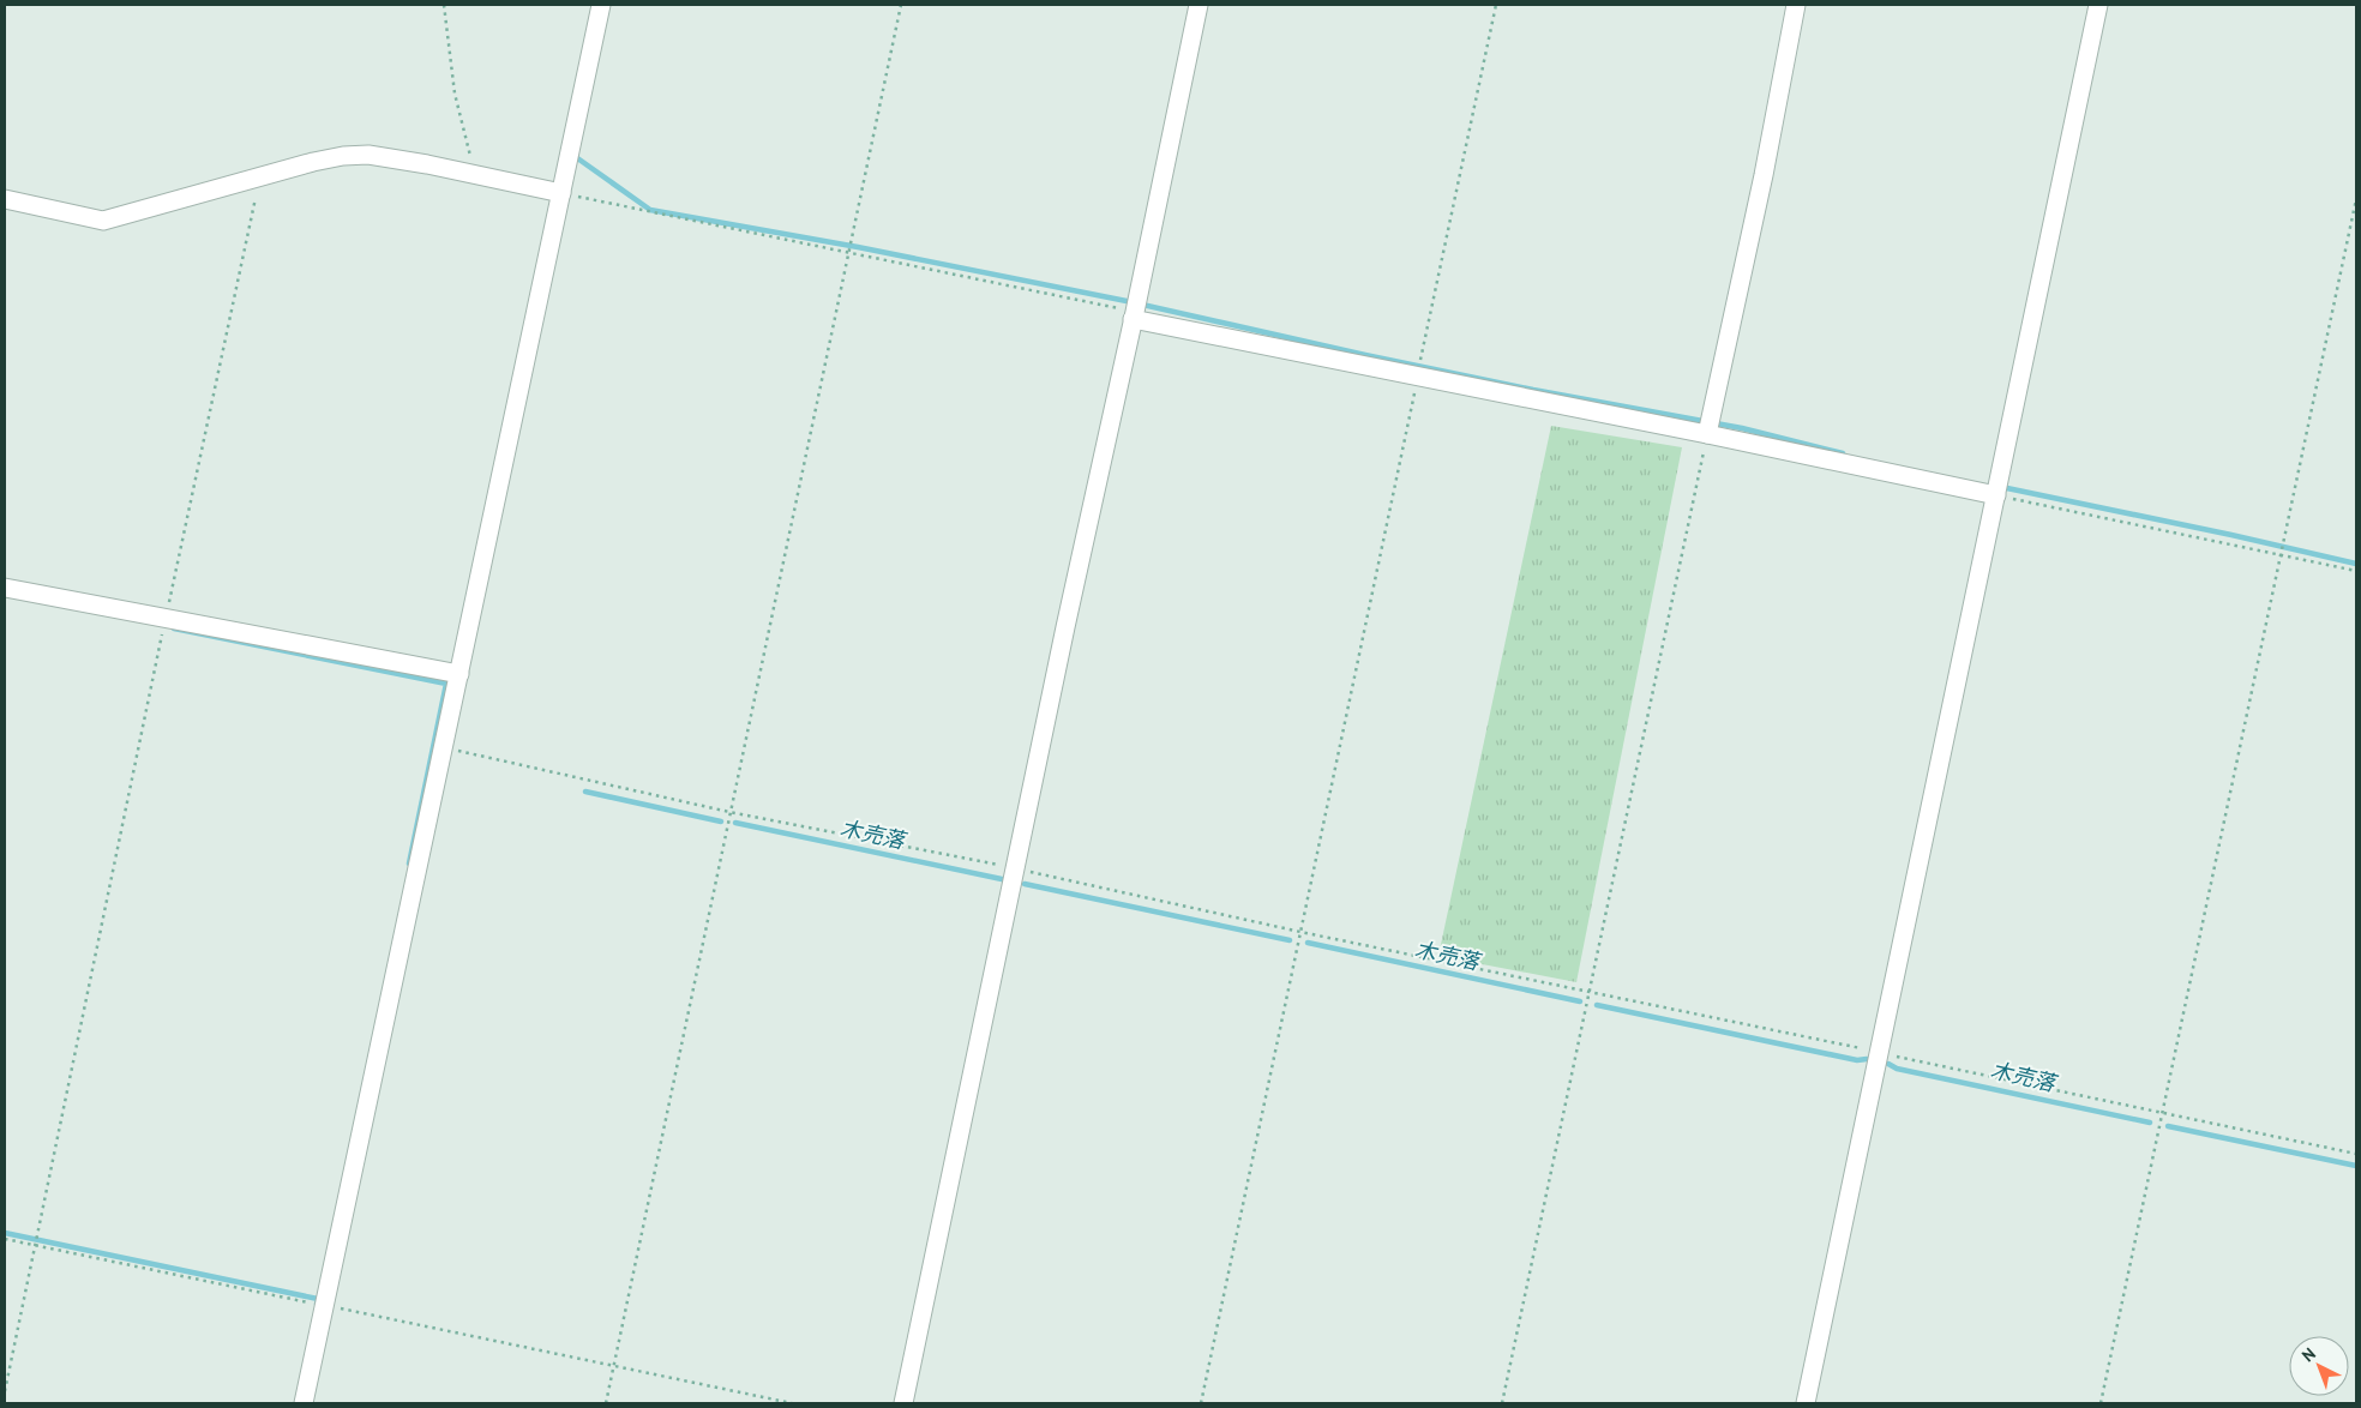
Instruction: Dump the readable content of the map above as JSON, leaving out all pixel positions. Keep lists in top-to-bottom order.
{
  "water": ["木売落"],
  "north": "top left"
}
